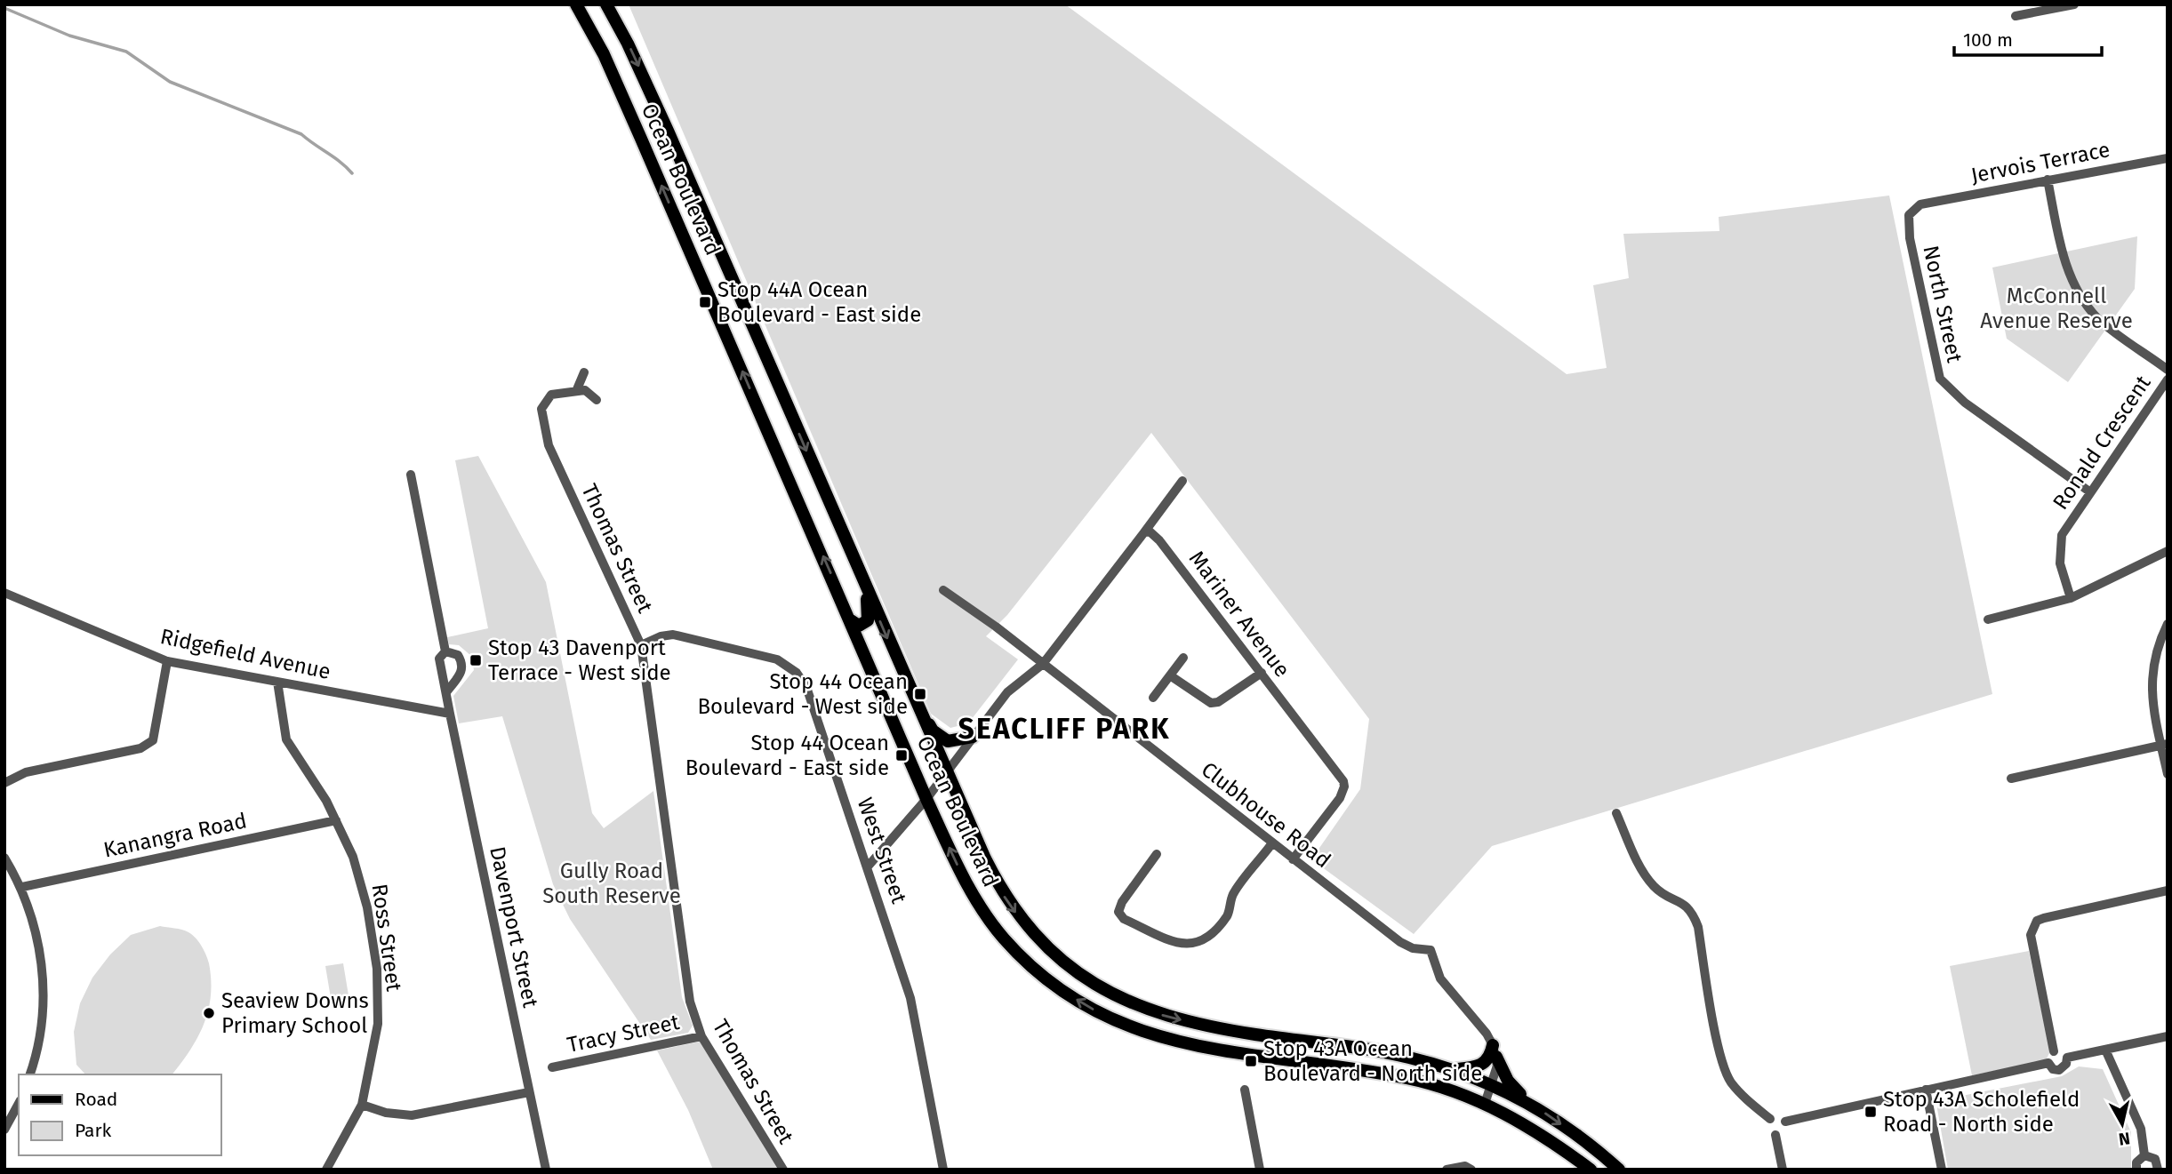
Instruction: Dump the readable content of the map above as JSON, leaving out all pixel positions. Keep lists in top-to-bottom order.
{
  "streets": {
    "main road": ["Ocean Boulevard"],
    "street": [
      "Jervois Terrace",
      "North Street",
      "Ronald Crescent",
      "Thomas Street",
      "Mariner Avenue",
      "Ridgefield Avenue",
      "Clubhouse Road",
      "Kanangra Road",
      "West Street",
      "Davenport Street",
      "Ross Street",
      "Tracy Street"
    ]
  },
  "crossings": [
    ["Jervois Terrace", "North Street"],
    ["North Street", "Ronald Crescent"],
    ["Thomas Street", "West Street"],
    ["Thomas Street", "Tracy Street"],
    ["Mariner Avenue", "Clubhouse Road"],
    ["Ridgefield Avenue", "Davenport Street"],
    ["Ridgefield Avenue", "Ross Street"],
    ["Kanangra Road", "Ross Street"]
  ],
  "districts": ["SEACLIFF PARK"],
  "parks": ["McConnell Avenue Reserve", "Gully Road South Reserve"],
  "places": {
    "transit": [
      "Stop 44A Ocean Boulevard - East side",
      "Stop 43 Davenport Terrace - West side",
      "Stop 44 Ocean Boulevard - West side",
      "Stop 44 Ocean Boulevard - East side",
      "Stop 43A Ocean Boulevard - North side",
      "Stop 43A Scholefield Road - North side"
    ],
    "other": ["Seaview Downs Primary School"]
  },
  "legend": ["Road", "Park"],
  "scale_bar": "100 m",
  "north": "bottom"
}
